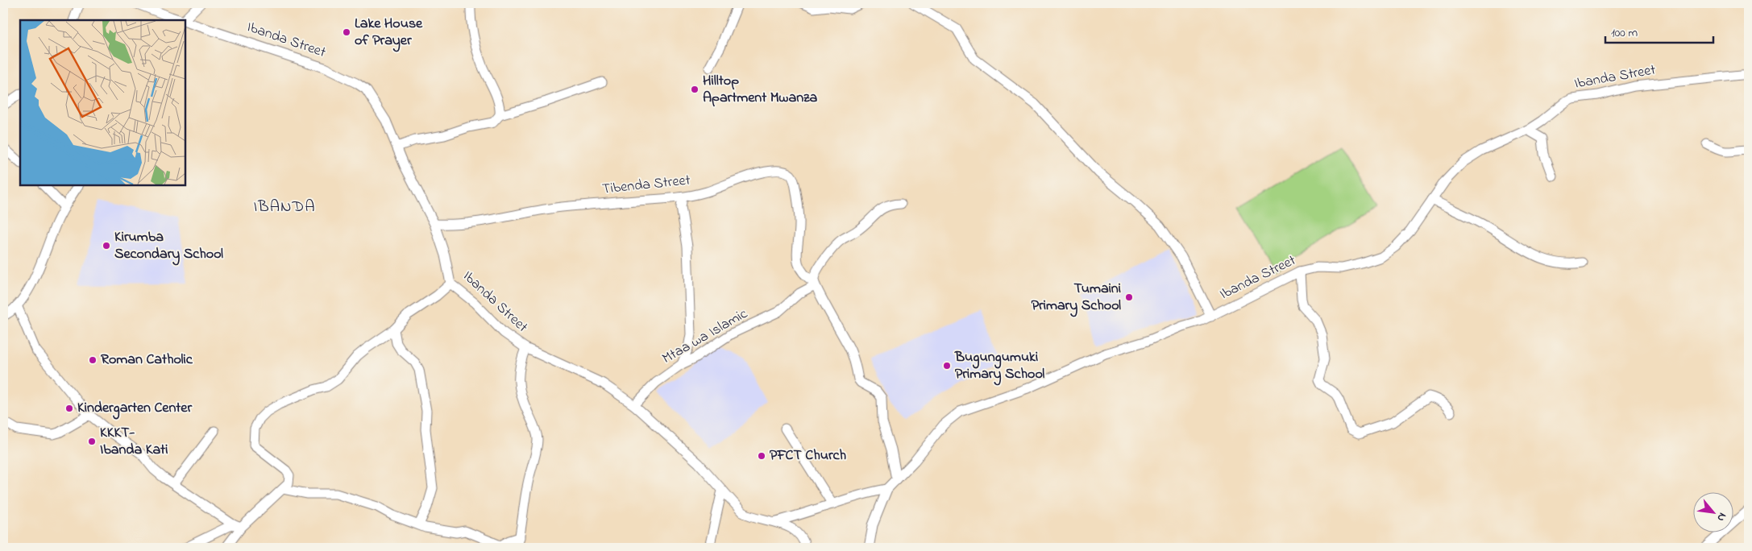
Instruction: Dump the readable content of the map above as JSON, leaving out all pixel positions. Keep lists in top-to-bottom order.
{
  "streets": {
    "street": ["Ibanda Street", "Tibenda Street", "Mtaa wa Islamic"]
  },
  "crossings": [
    ["Ibanda Street", "Tibenda Street"],
    ["Ibanda Street", "Mtaa wa Islamic"],
    ["Tibenda Street", "Mtaa wa Islamic"]
  ],
  "districts": ["IBANDA"],
  "places": [
    "Lake House of Prayer",
    "Hilltop Apartment Mwanza",
    "Kirumba Secondary School",
    "Tumaini Primary School",
    "Roman Catholic",
    "Bugungumuki Primary School",
    "Kindergarten Center",
    "KKKT- Ibanda Kati",
    "PFCT Church"
  ],
  "scale_bar": "100 m",
  "north": "bottom right"
}
